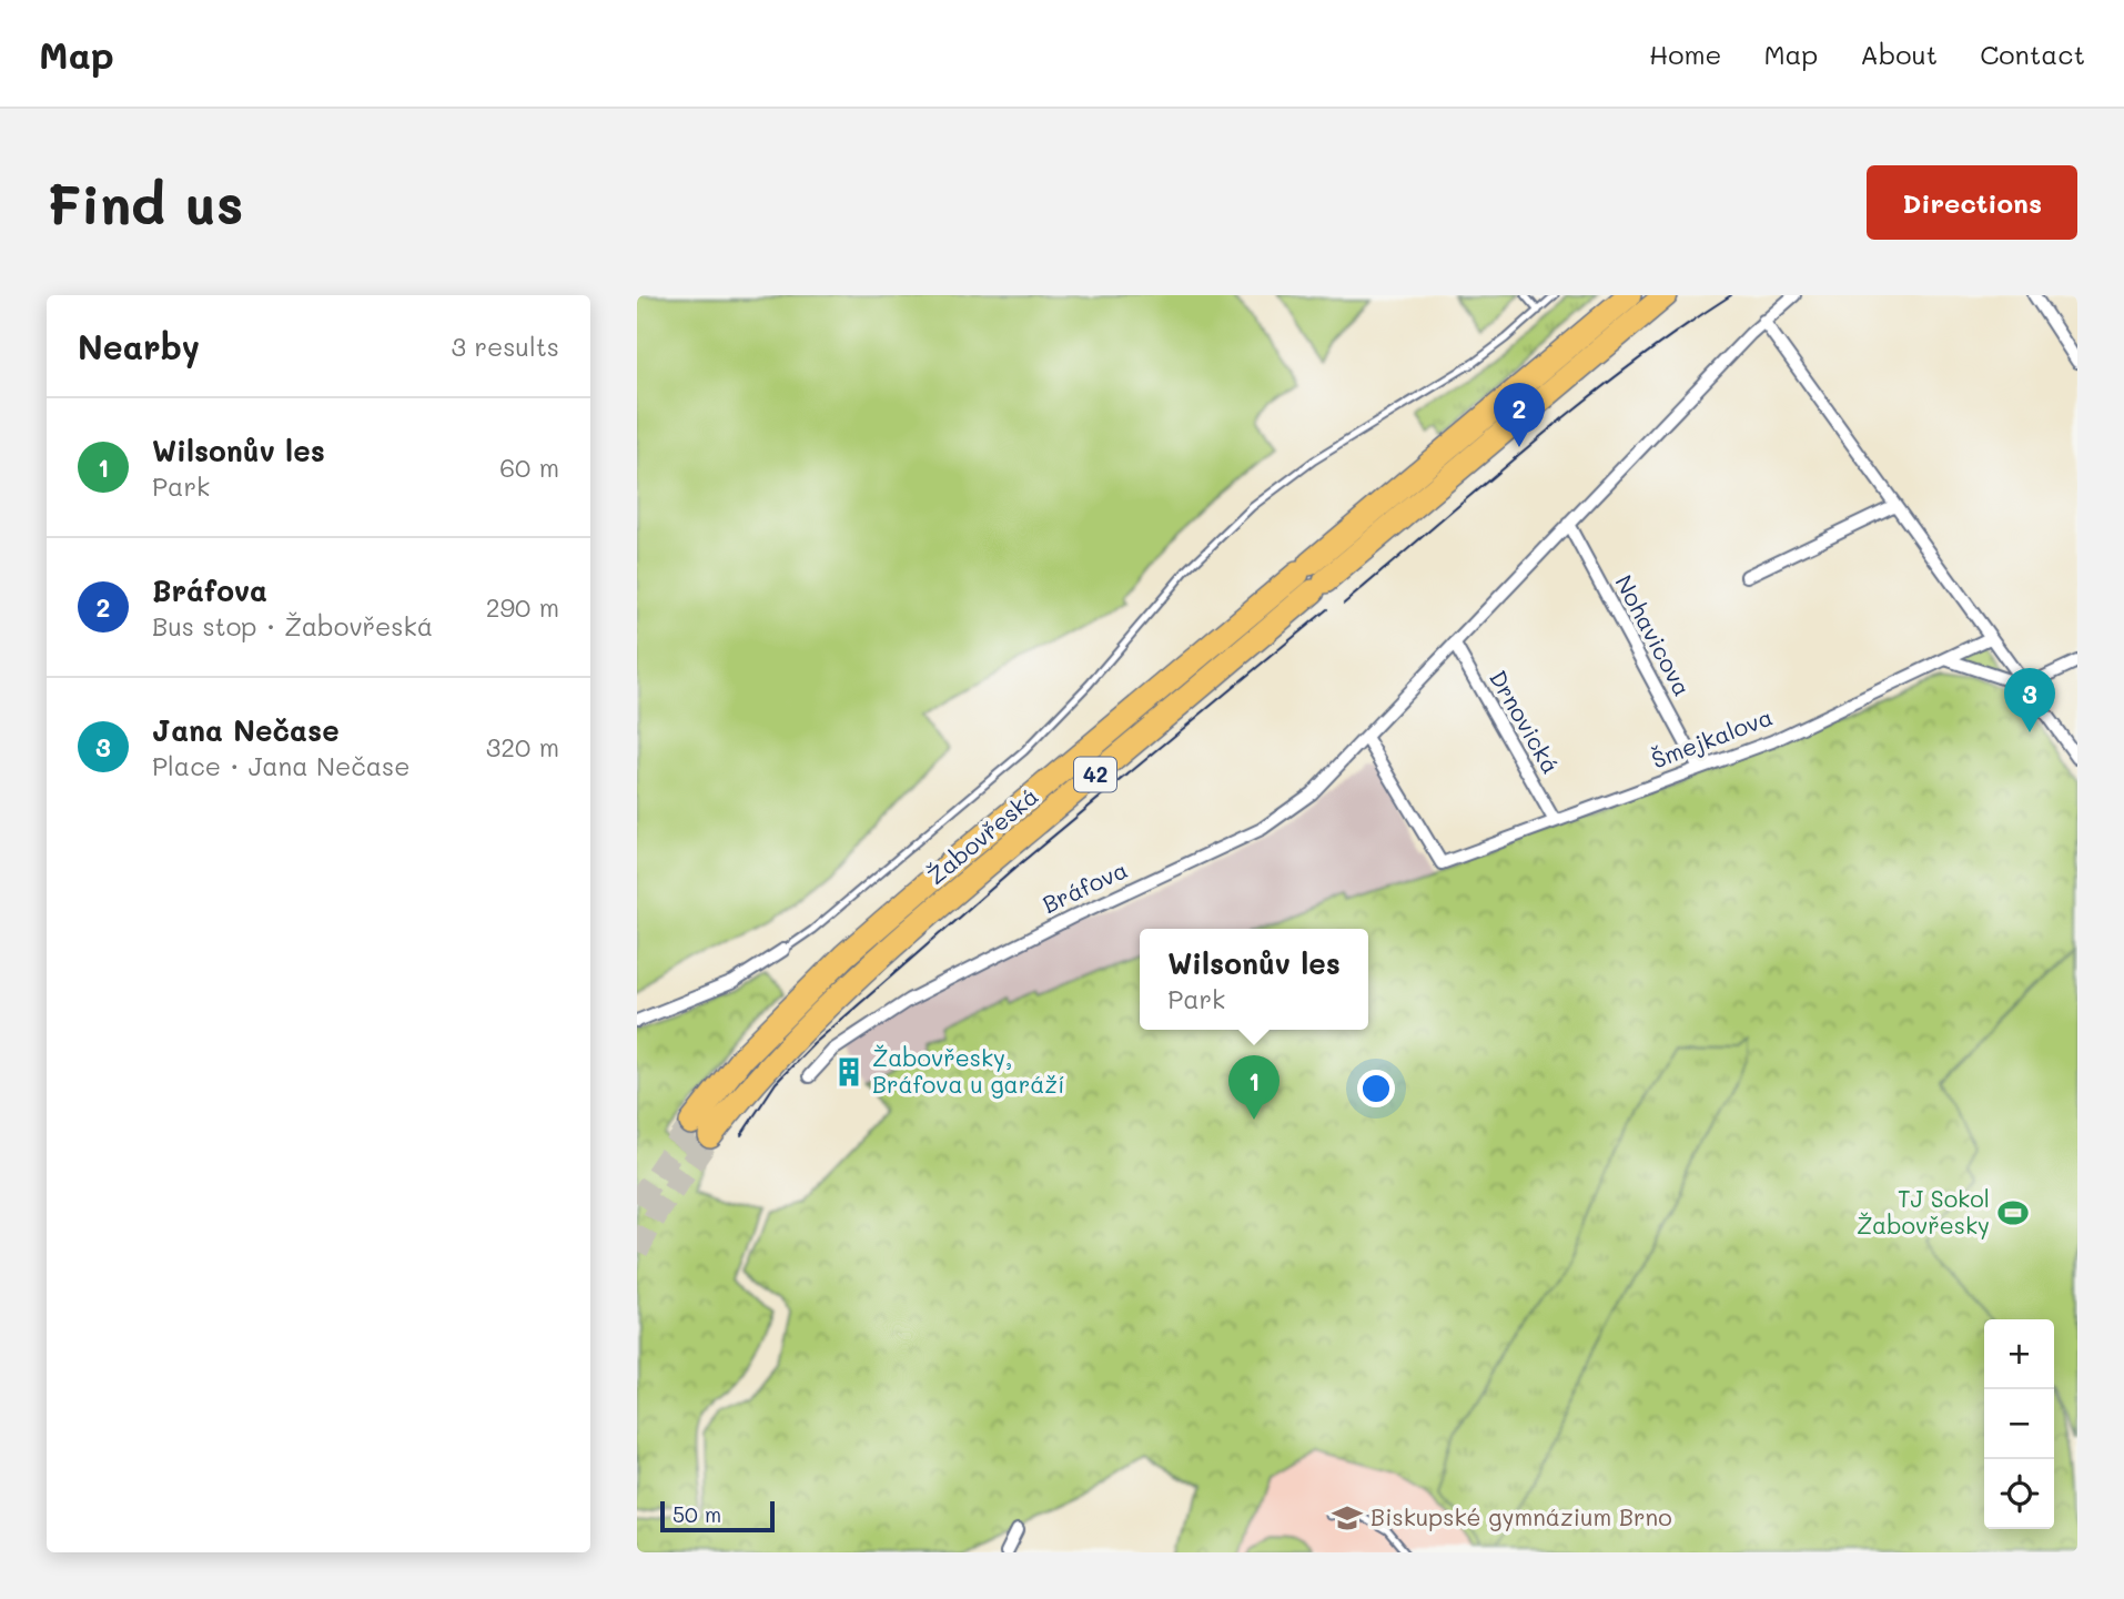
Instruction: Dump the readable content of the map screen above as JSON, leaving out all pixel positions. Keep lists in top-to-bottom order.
{
  "streets": {
    "highway": ["42", "Žabovřeská"],
    "street": [
      "Nohavicova",
      "Drnovická",
      "Šmejkalova",
      "Bráfova"
    ]
  },
  "crossings": [
    ["Nohavicova", "Šmejkalova"],
    ["Nohavicova", "Bráfova"],
    ["Drnovická", "Šmejkalova"],
    ["Drnovická", "Bráfova"],
    ["Šmejkalova", "Bráfova"]
  ],
  "places": {
    "building": ["Žabovřesky, Bráfova u garáží"],
    "sports": ["TJ Sokol Žabovřesky"],
    "school or university": ["Biskupské gymnázium Brno"]
  },
  "scale_bar": "50 m",
  "page": {
    "header": "Map",
    "nav": [
      "Home",
      "Map",
      "About",
      "Contact"
    ],
    "buttons": "Directions",
    "title": "Find us",
    "heading": ["Nearby", "3 results"],
    "pins": ["2", "3", "1"],
    "list": [
      {
        "mark": "1",
        "name": "Wilsonův les",
        "note": "Park",
        "value": "60 m"
      },
      {
        "mark": "2",
        "name": "Bráfova",
        "note": "Bus stop · Žabovřeská",
        "value": "290 m"
      },
      {
        "mark": "3",
        "name": "Jana Nečase",
        "note": "Place · Jana Nečase",
        "value": "320 m"
      }
    ],
    "popup": ["Wilsonův les", "Park"],
    "map_buttons": ["+", "−"],
    "scale": "50 m"
  }
}
